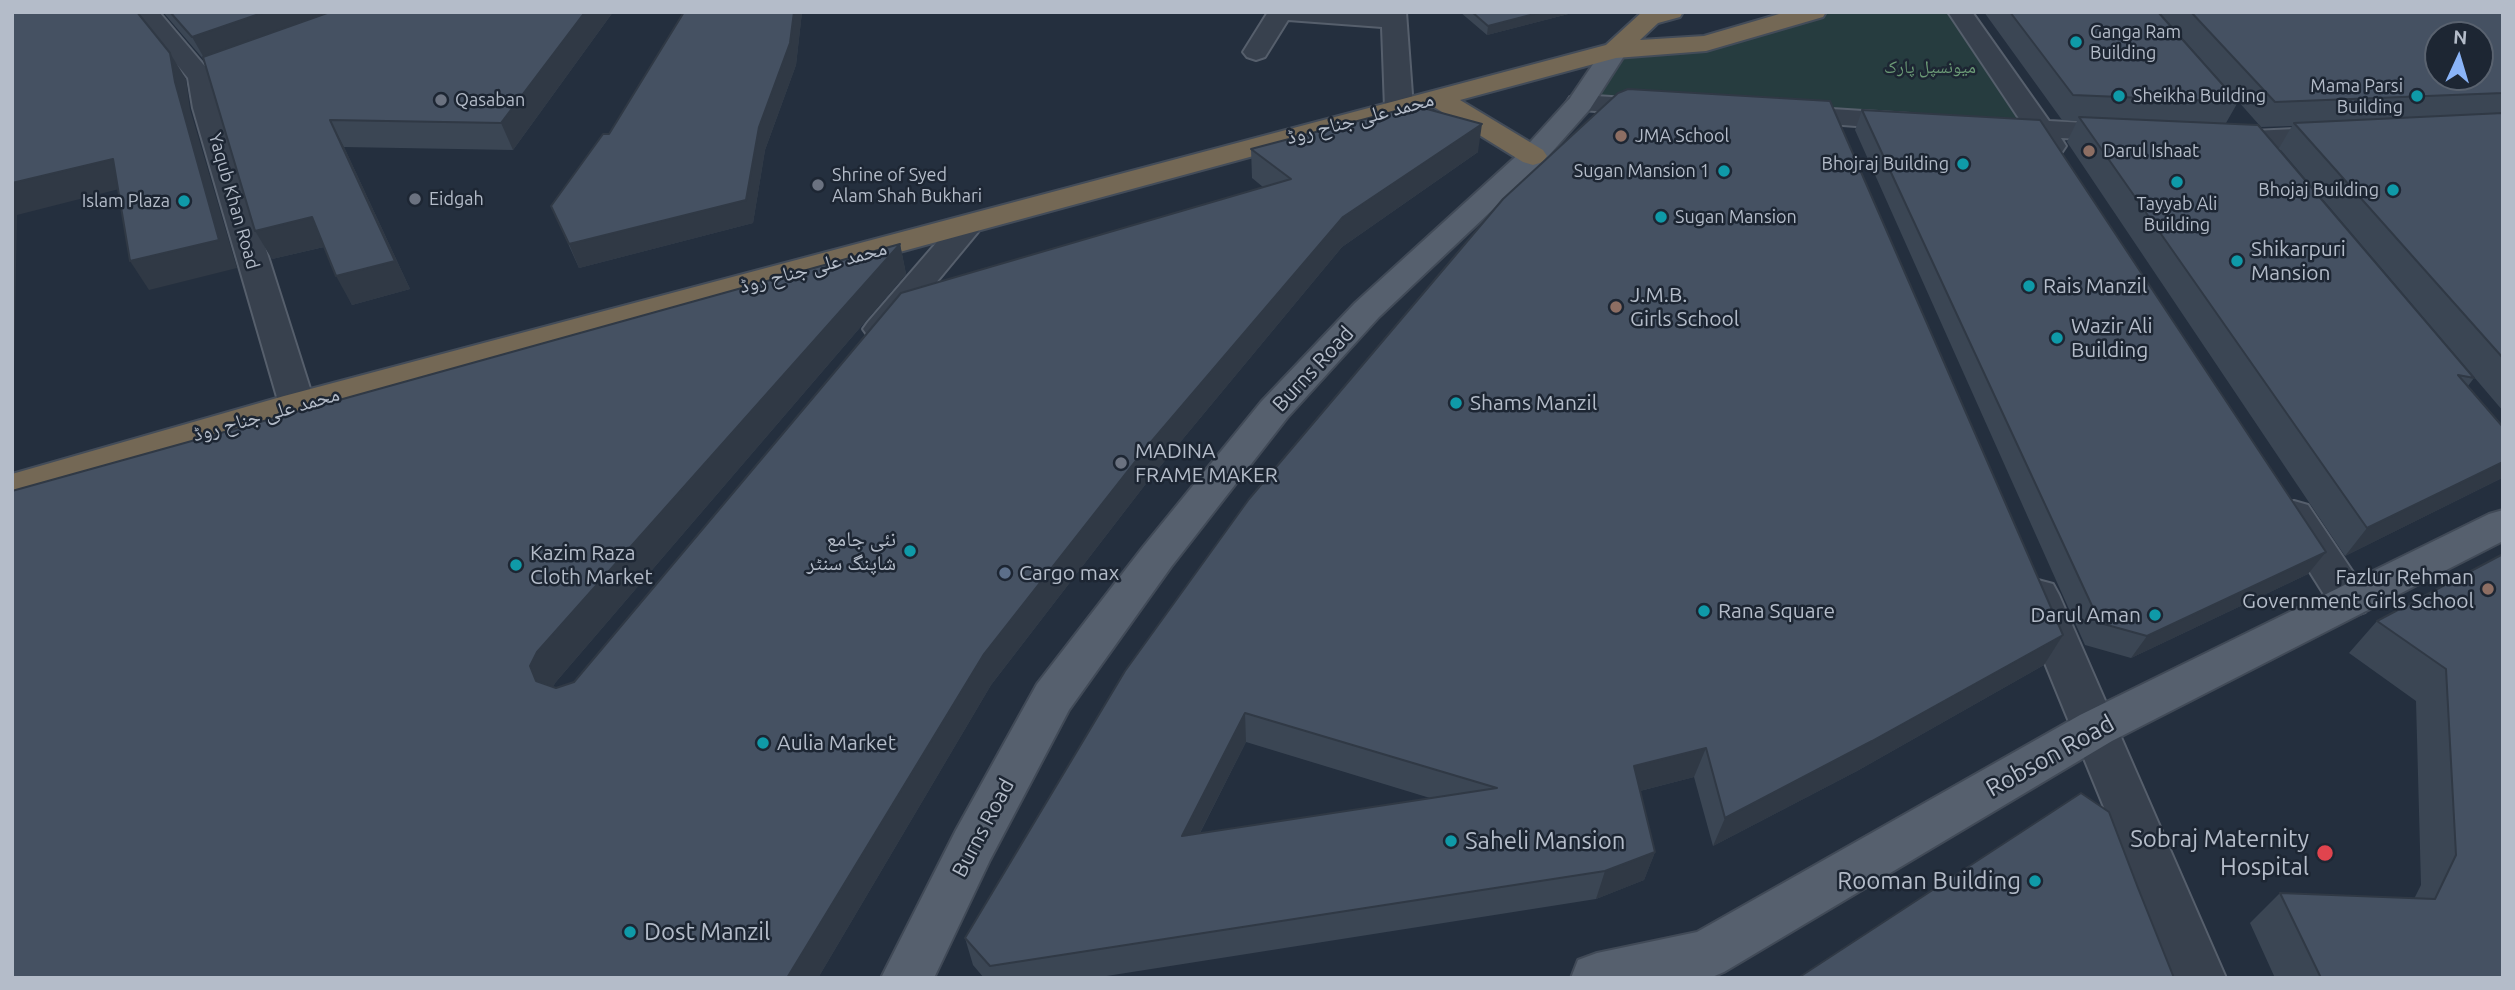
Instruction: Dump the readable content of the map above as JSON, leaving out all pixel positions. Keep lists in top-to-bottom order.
{
  "streets": {
    "highway": ["محمد علی جناح روڈ"],
    "main road": ["Burns Road", "Robson Road"],
    "street": ["Yaqub Khan Road"]
  },
  "crossings": [
    ["محمد علی جناح روڈ", "Yaqub Khan Road"],
    ["محمد علی جناح روڈ", "Burns Road"]
  ],
  "parks": ["میونسپل پارک"],
  "places": [
    "Ganga Ram Building",
    "Sheikha Building",
    "Mama Parsi Building",
    "Qasaban",
    "JMA School",
    "Darul Ishaat",
    "Bhojraj Building",
    "Sugan Mansion 1",
    "Tayyab Ali Building",
    "Shrine of Syed Alam Shah Bukhari",
    "Bhojaj Building",
    "Eidgah",
    "Islam Plaza",
    "Sugan Mansion",
    "Shikarpuri Mansion",
    "Rais Manzil",
    "J.M.B. Girls School",
    "Wazir Ali Building",
    "Shams Manzil",
    "MADINA FRAME MAKER",
    "نئی جامع شاپنگ سنٹر",
    "Kazim Raza Cloth Market",
    "Cargo max",
    "Fazlur Rehman Government Girls School",
    "Rana Square",
    "Darul Aman",
    "Aulia Market",
    "Saheli Mansion",
    "Sobraj Maternity Hospital",
    "Rooman Building",
    "Dost Manzil"
  ],
  "north": "top"
}
